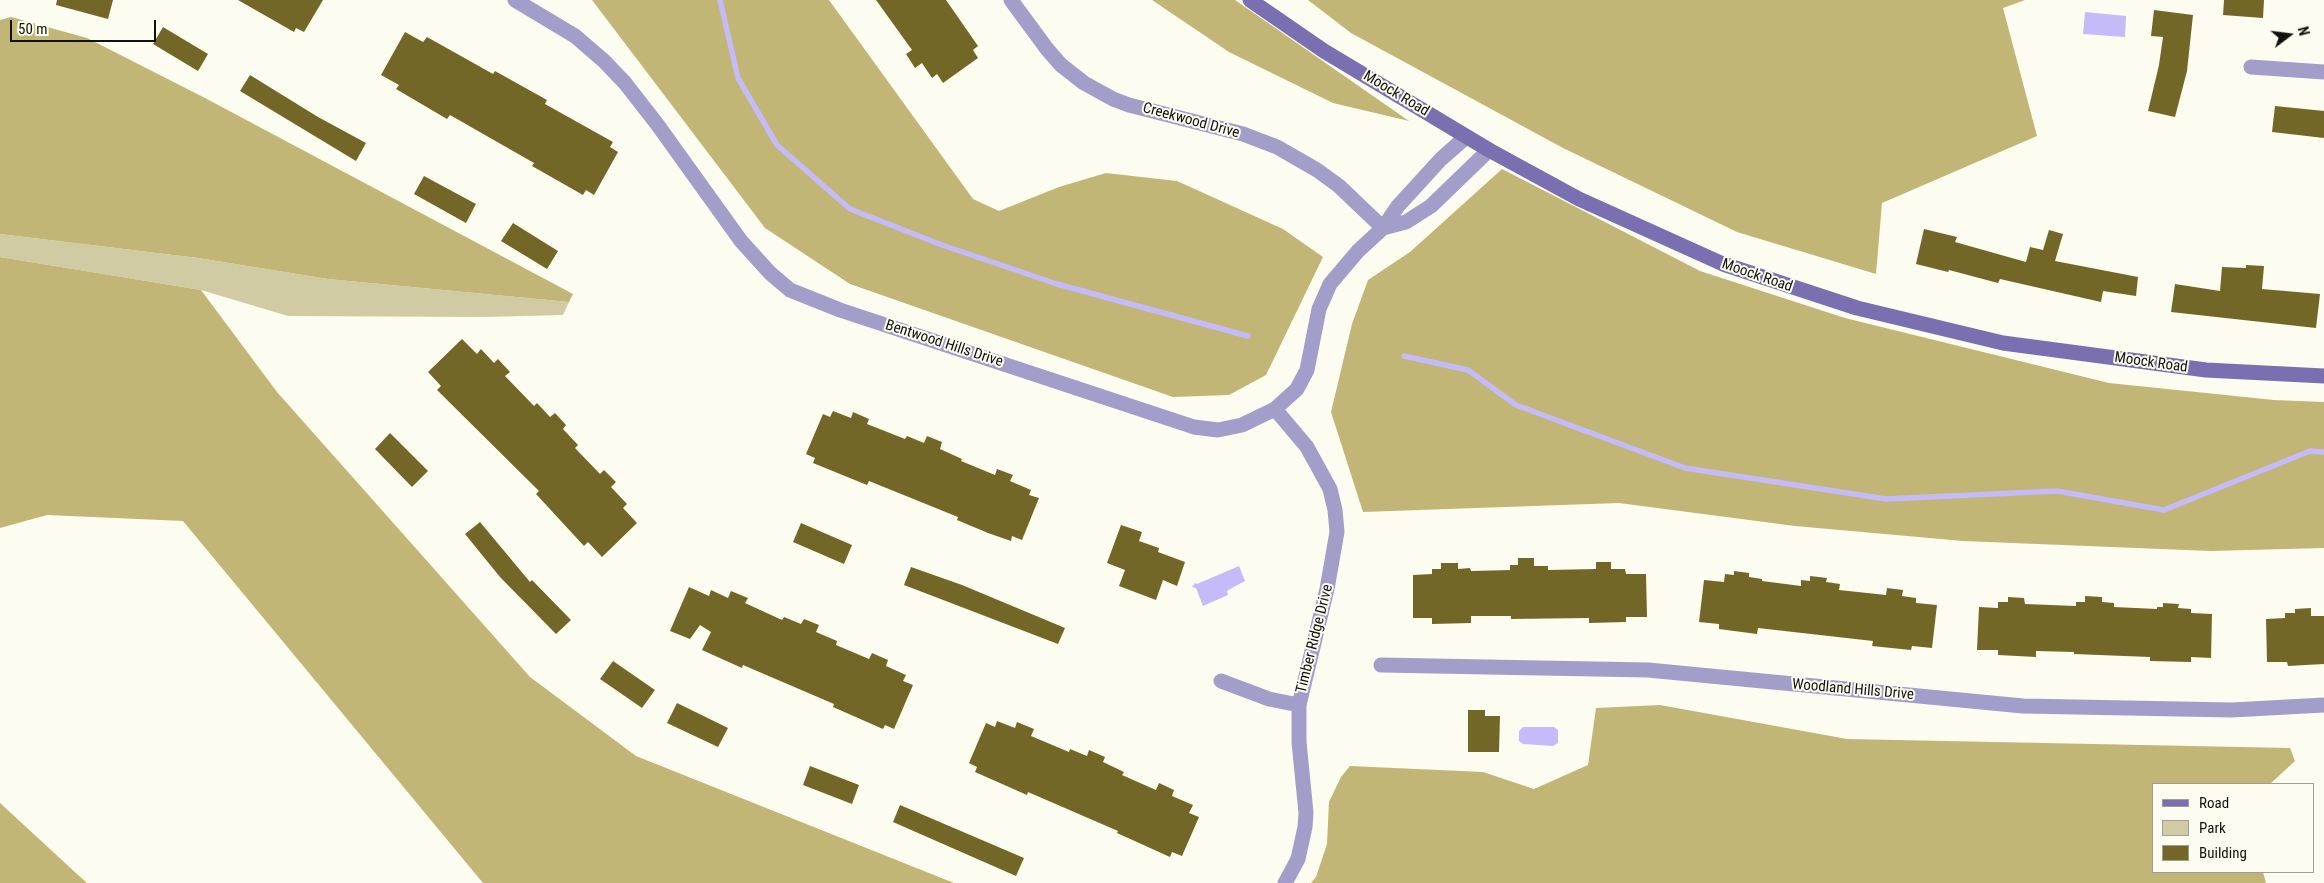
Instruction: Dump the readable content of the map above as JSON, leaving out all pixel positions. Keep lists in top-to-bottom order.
{
  "streets": {
    "main road": ["Moock Road"],
    "street": [
      "Creekwood Drive",
      "Bentwood Hills Drive",
      "Timber Ridge Drive",
      "Woodland Hills Drive"
    ]
  },
  "crossings": [
    ["Moock Road", "Bentwood Hills Drive"],
    ["Creekwood Drive", "Bentwood Hills Drive"],
    ["Bentwood Hills Drive", "Timber Ridge Drive"]
  ],
  "legend": ["Road", "Park", "Building"],
  "scale_bar": "50 m",
  "north": "right"
}
